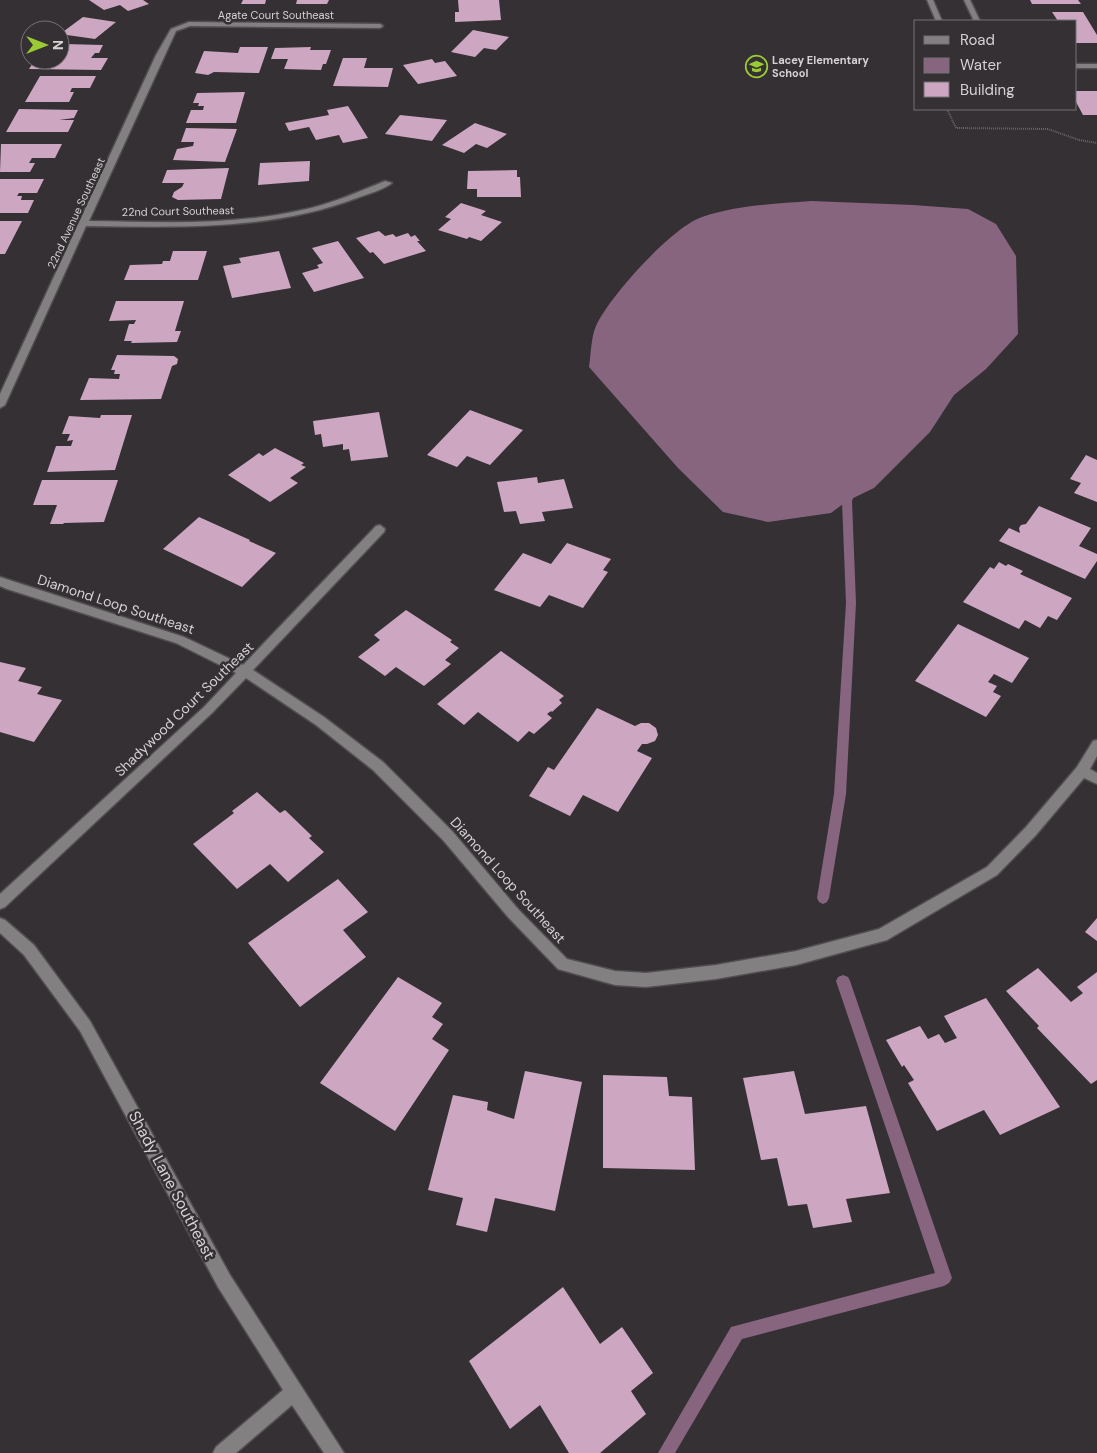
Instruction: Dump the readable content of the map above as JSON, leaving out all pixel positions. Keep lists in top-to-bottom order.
{
  "streets": {
    "street": [
      "Agate Court Southeast",
      "22nd Court Southeast",
      "22nd Avenue Southeast",
      "Diamond Loop Southeast",
      "Shadywood Court Southeast",
      "Shady Lane Southeast"
    ]
  },
  "crossings": [
    ["Agate Court Southeast", "22nd Avenue Southeast"],
    ["22nd Court Southeast", "22nd Avenue Southeast"],
    ["Diamond Loop Southeast", "Shadywood Court Southeast"]
  ],
  "places": {
    "school or university": ["Lacey Elementary School"]
  },
  "legend": ["Road", "Water", "Building"],
  "north": "right"
}
